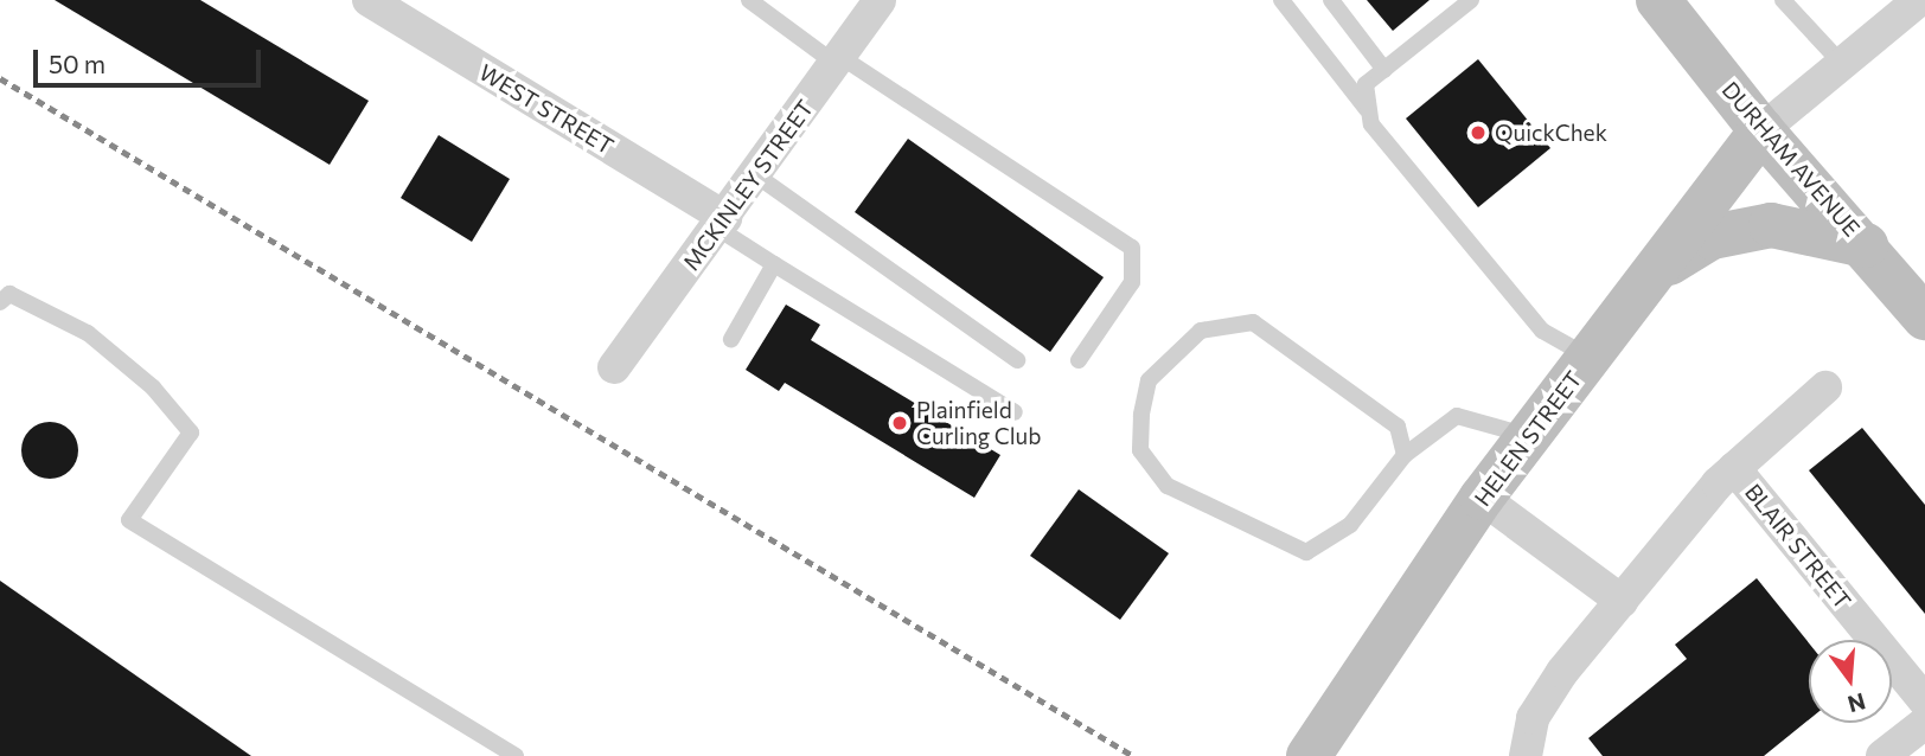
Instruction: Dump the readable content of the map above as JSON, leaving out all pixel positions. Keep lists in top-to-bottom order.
{
  "streets": {
    "street": [
      "WEST STREET",
      "DURHAM AVENUE",
      "MCKINLEY STREET",
      "HELEN STREET",
      "BLAIR STREET"
    ]
  },
  "crossings": [
    ["WEST STREET", "MCKINLEY STREET"],
    ["DURHAM AVENUE", "HELEN STREET"]
  ],
  "places": ["QuickChek", "Plainfield Curling Club"],
  "scale_bar": "50 m",
  "north": "bottom"
}
